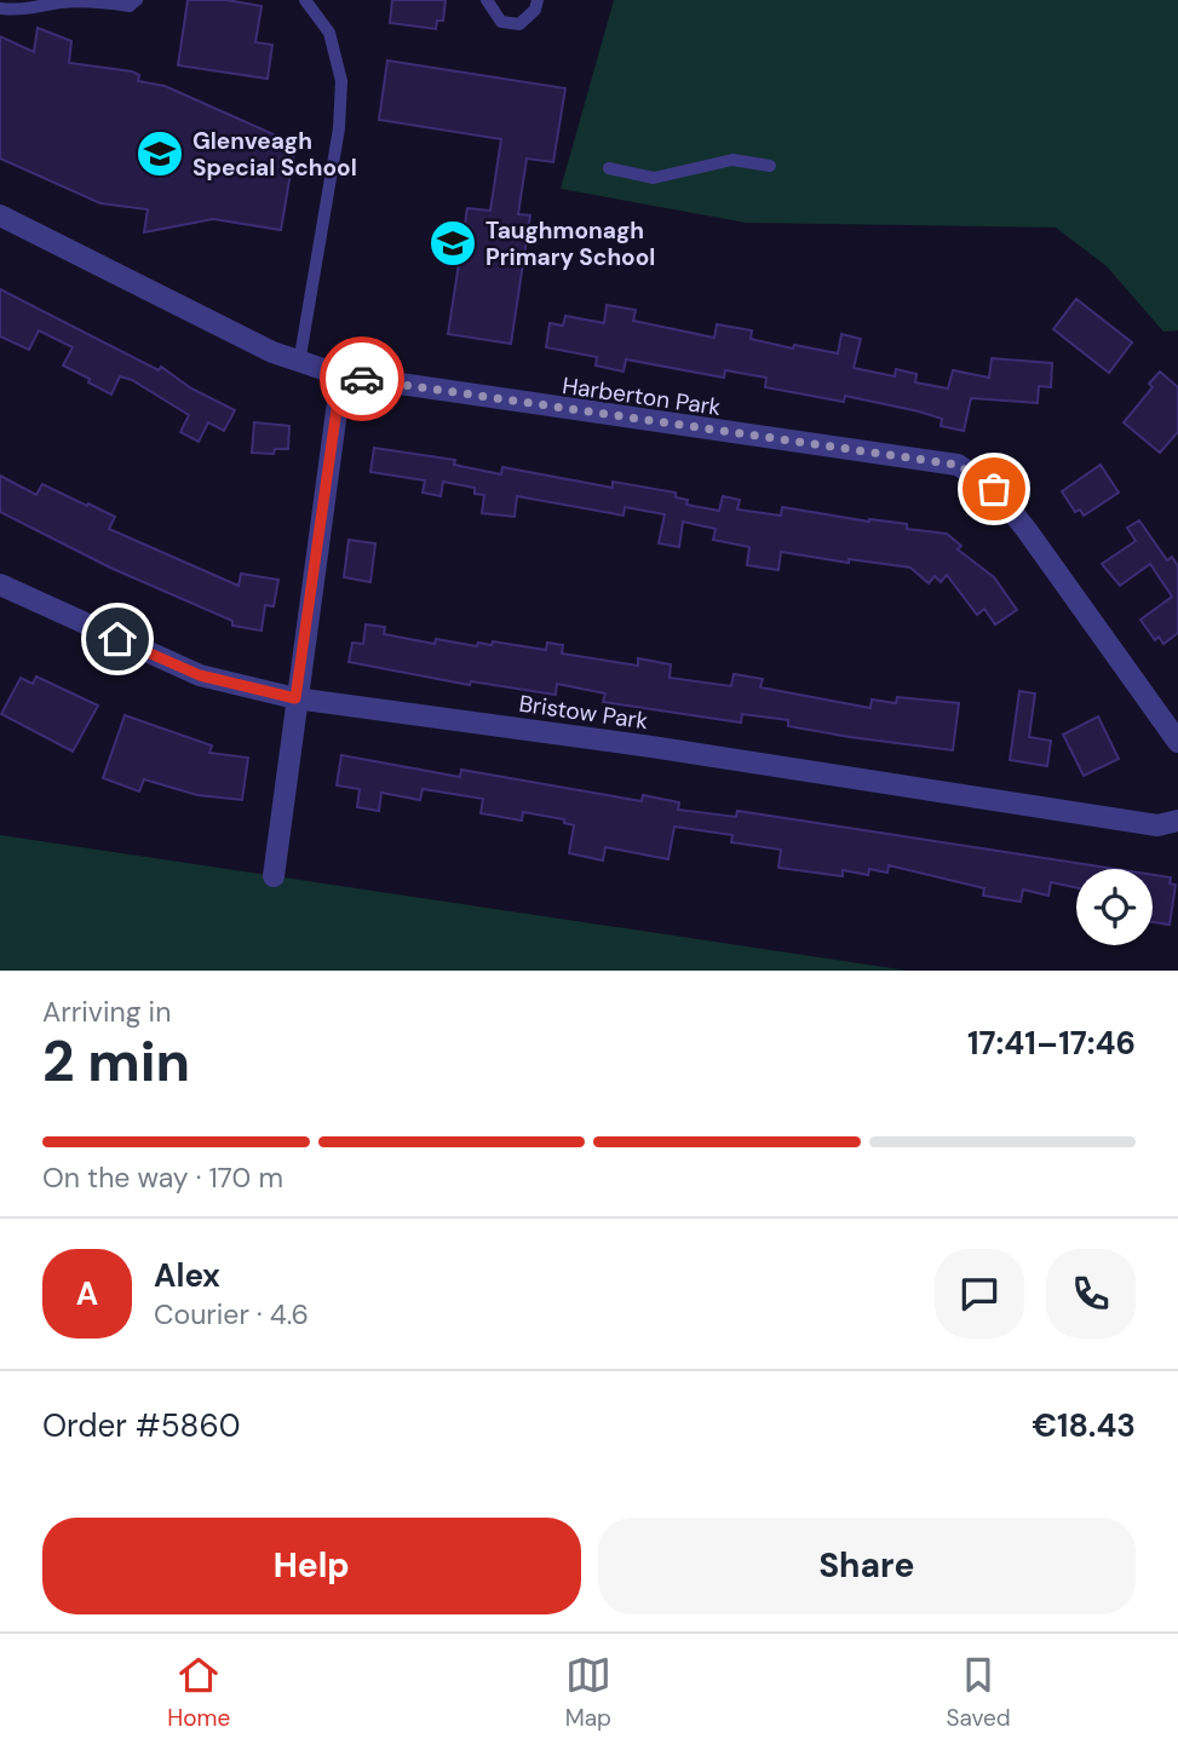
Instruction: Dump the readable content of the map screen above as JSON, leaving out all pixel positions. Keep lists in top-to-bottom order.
{
  "streets": {
    "street": ["Harberton Park", "Bristow Park"]
  },
  "places": {
    "school or university": ["Glenveagh Special School", "Taughmonagh Primary School"]
  },
  "page": {
    "heading": ["2 min", "Arriving in", "17:41–17:46"],
    "panel": [
      "Alex",
      "Courier · 4.6",
      "Order #5860",
      "€18.43"
    ],
    "bar": "On the way · 170 m",
    "round": "A",
    "buttons": ["Help", "Share"],
    "tabs": ["Home", "Map", "Saved"]
  }
}
